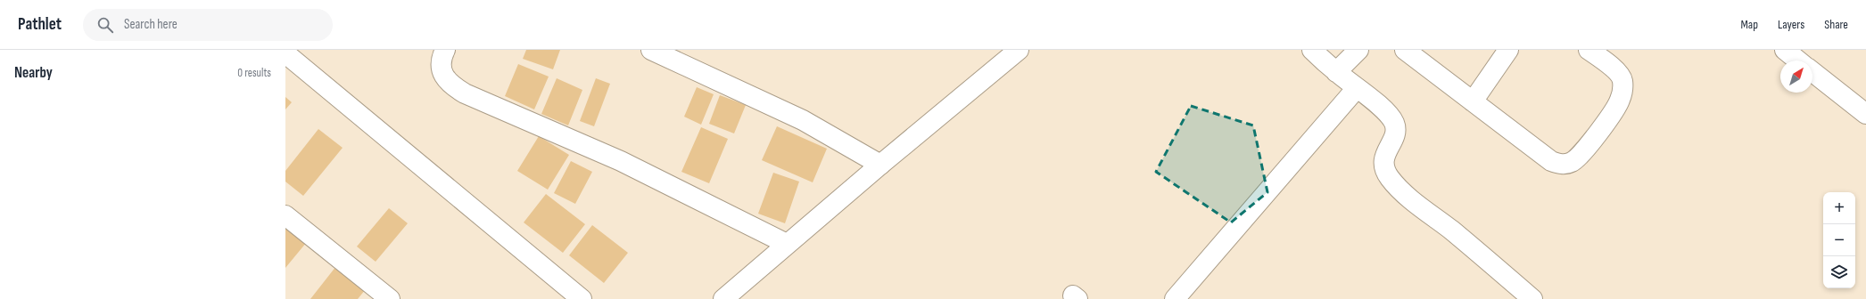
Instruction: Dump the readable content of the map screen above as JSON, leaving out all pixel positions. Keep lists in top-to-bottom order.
{
  "north": "top right",
  "page": {
    "header": "Pathlet",
    "search": "Search here",
    "nav": ["Map", "Layers", "Share"],
    "heading": ["Nearby", "0 results"],
    "map_buttons": ["+", "−"]
  }
}
